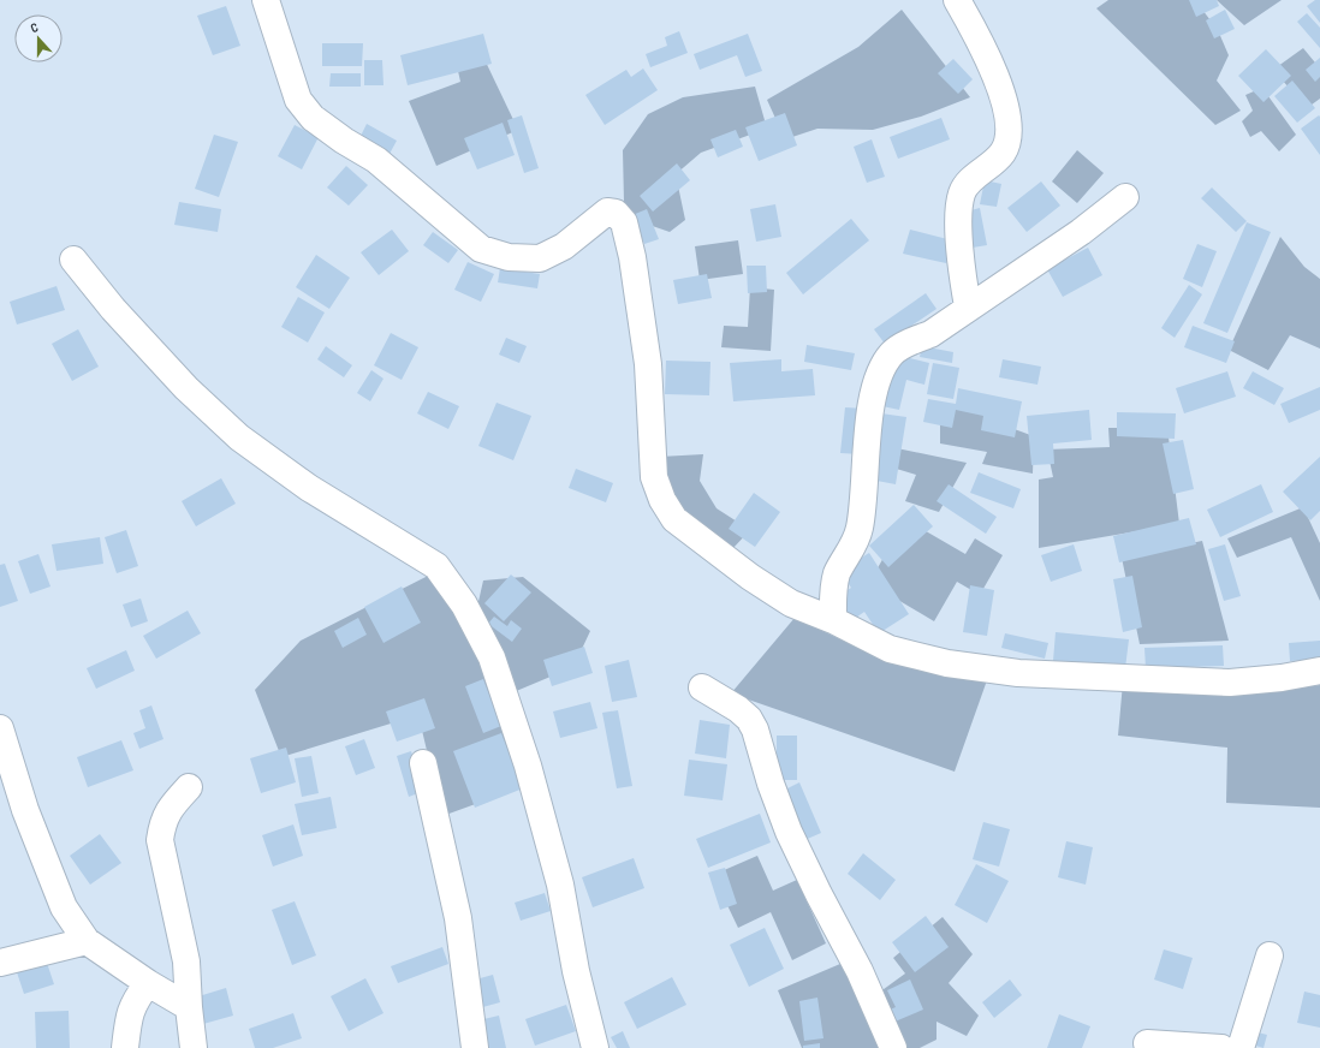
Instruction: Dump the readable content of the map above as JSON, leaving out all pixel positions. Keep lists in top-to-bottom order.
{
  "north": "top"
}
